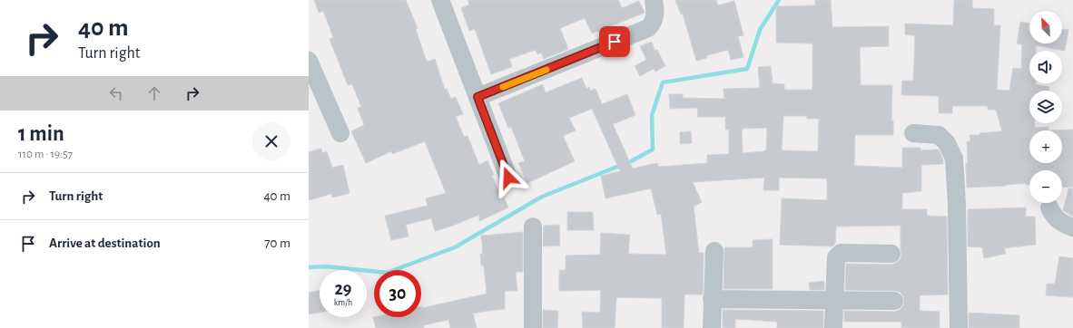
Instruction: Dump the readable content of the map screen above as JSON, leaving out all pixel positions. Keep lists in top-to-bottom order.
{
  "north": "top left",
  "page": {
    "turn": ["40 m", "Turn right"],
    "map_buttons": ["+", "−"],
    "heading": ["1 min", "110 m · 19:57"],
    "list": [
      {
        "name": "Turn right",
        "value": "40 m"
      },
      {
        "name": "Arrive at destination",
        "value": "70 m"
      }
    ],
    "speed": "29 km/h",
    "limit": "30"
  }
}
